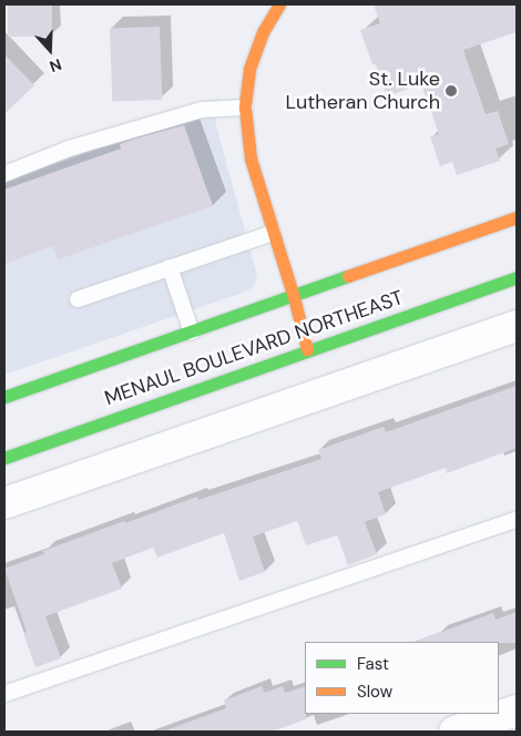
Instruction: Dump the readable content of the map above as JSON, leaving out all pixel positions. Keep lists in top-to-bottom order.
{
  "streets": {
    "main road": ["MENAUL BOULEVARD NORTHEAST"]
  },
  "places": ["St. Luke Lutheran Church"],
  "legend": ["Fast", "Slow"],
  "north": "bottom"
}
